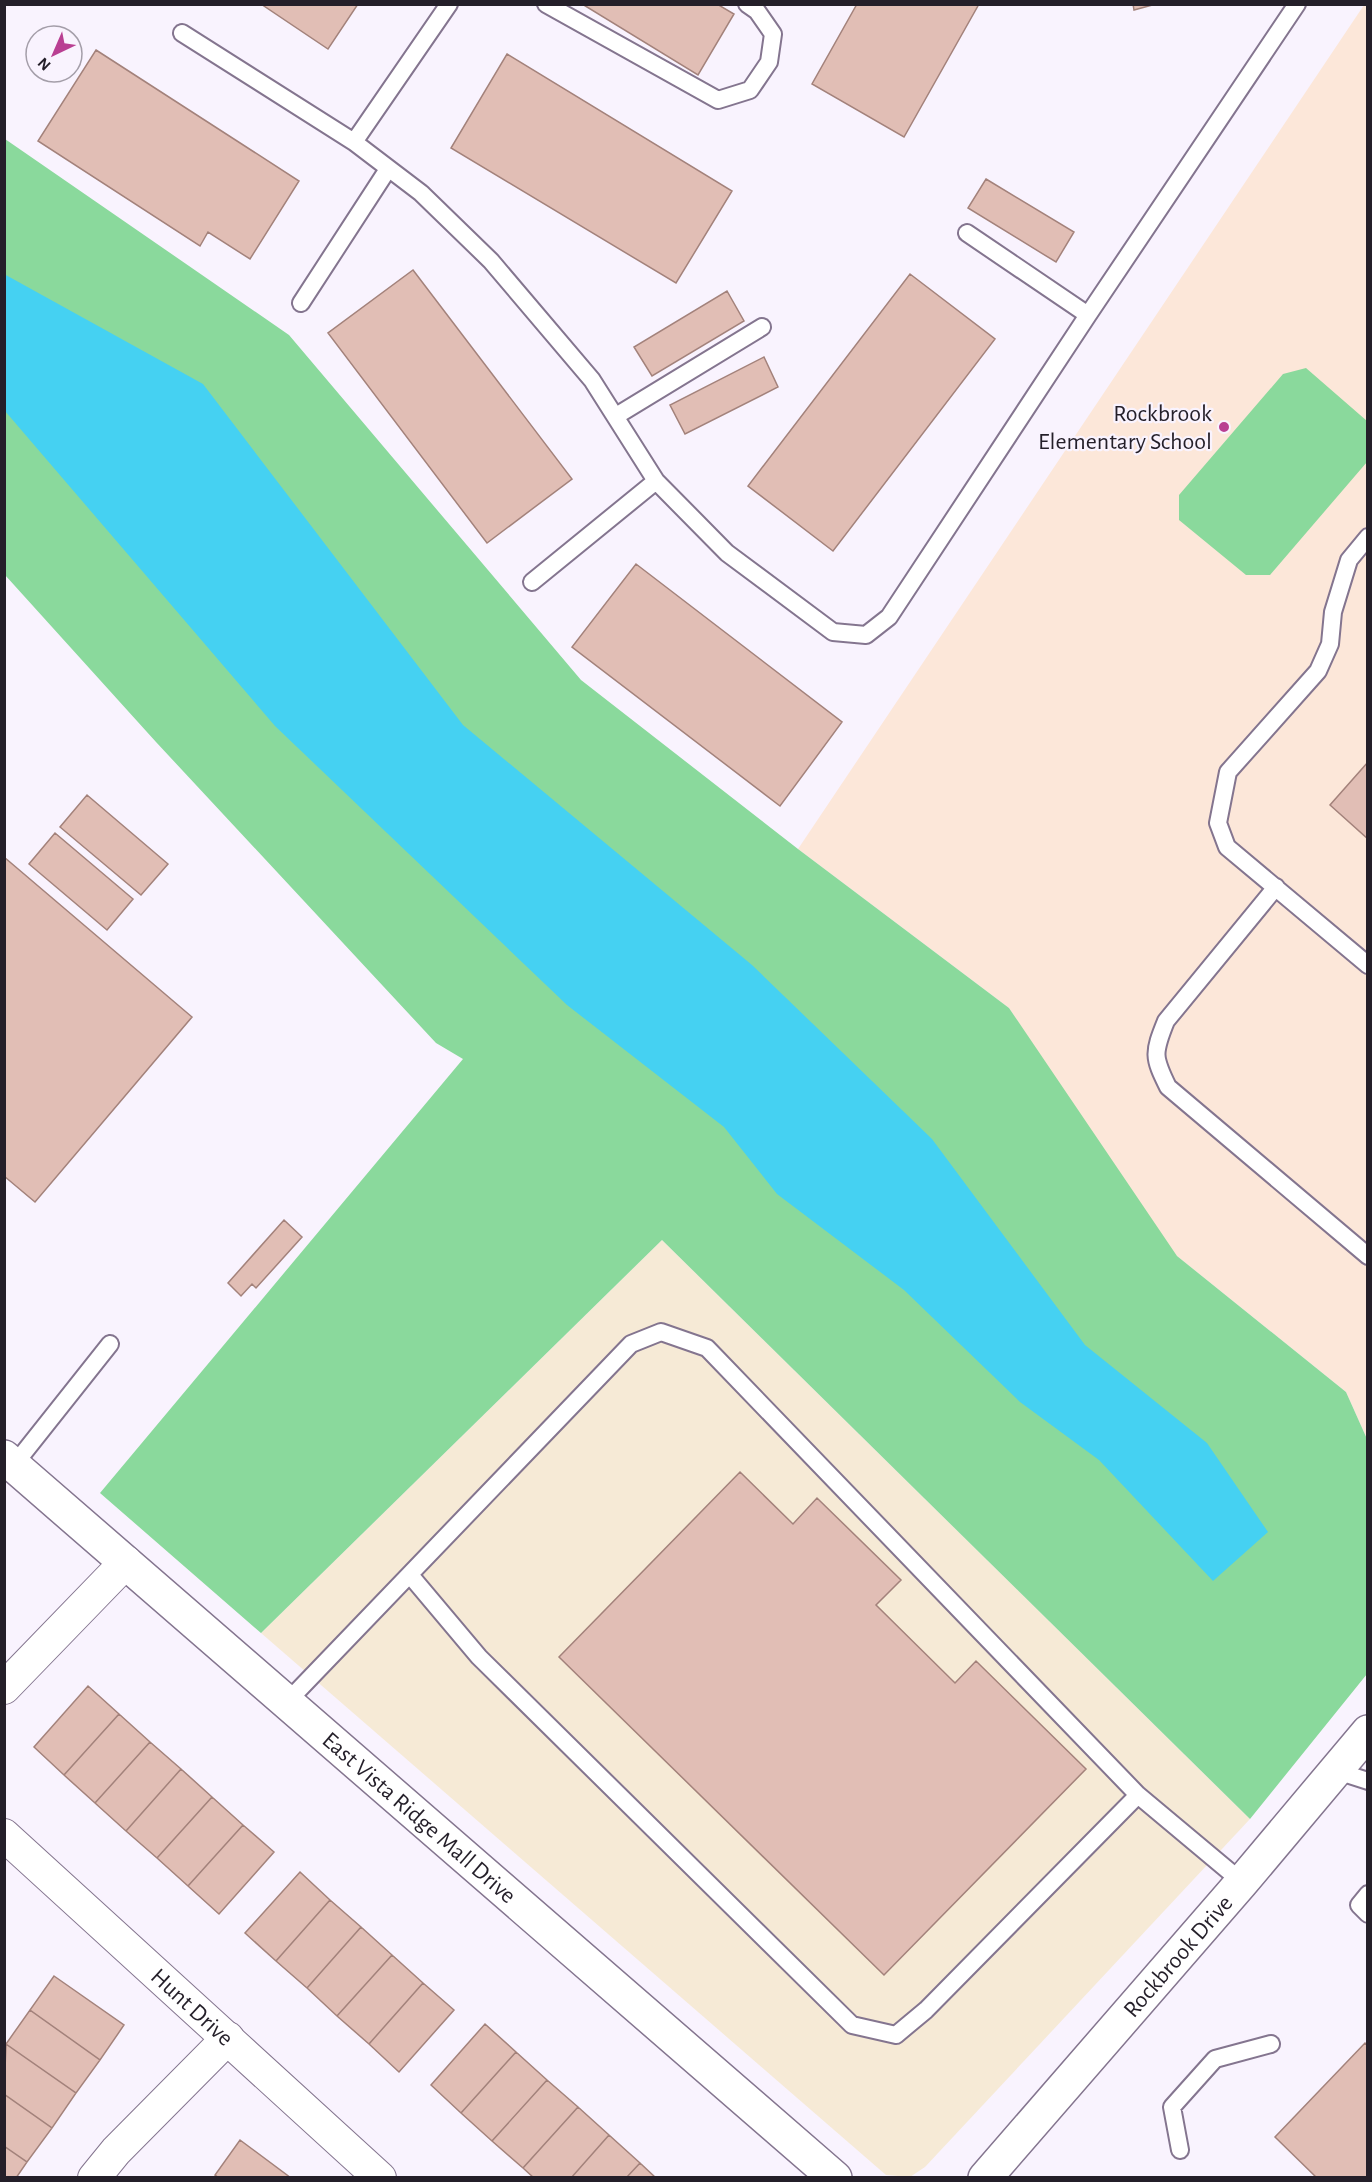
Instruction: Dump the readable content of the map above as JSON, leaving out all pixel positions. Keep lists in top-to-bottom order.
{
  "streets": {
    "main road": ["East Vista Ridge Mall Drive", "Rockbrook Drive"],
    "street": ["Hunt Drive"]
  },
  "places": ["Rockbrook Elementary School"],
  "north": "bottom left"
}
